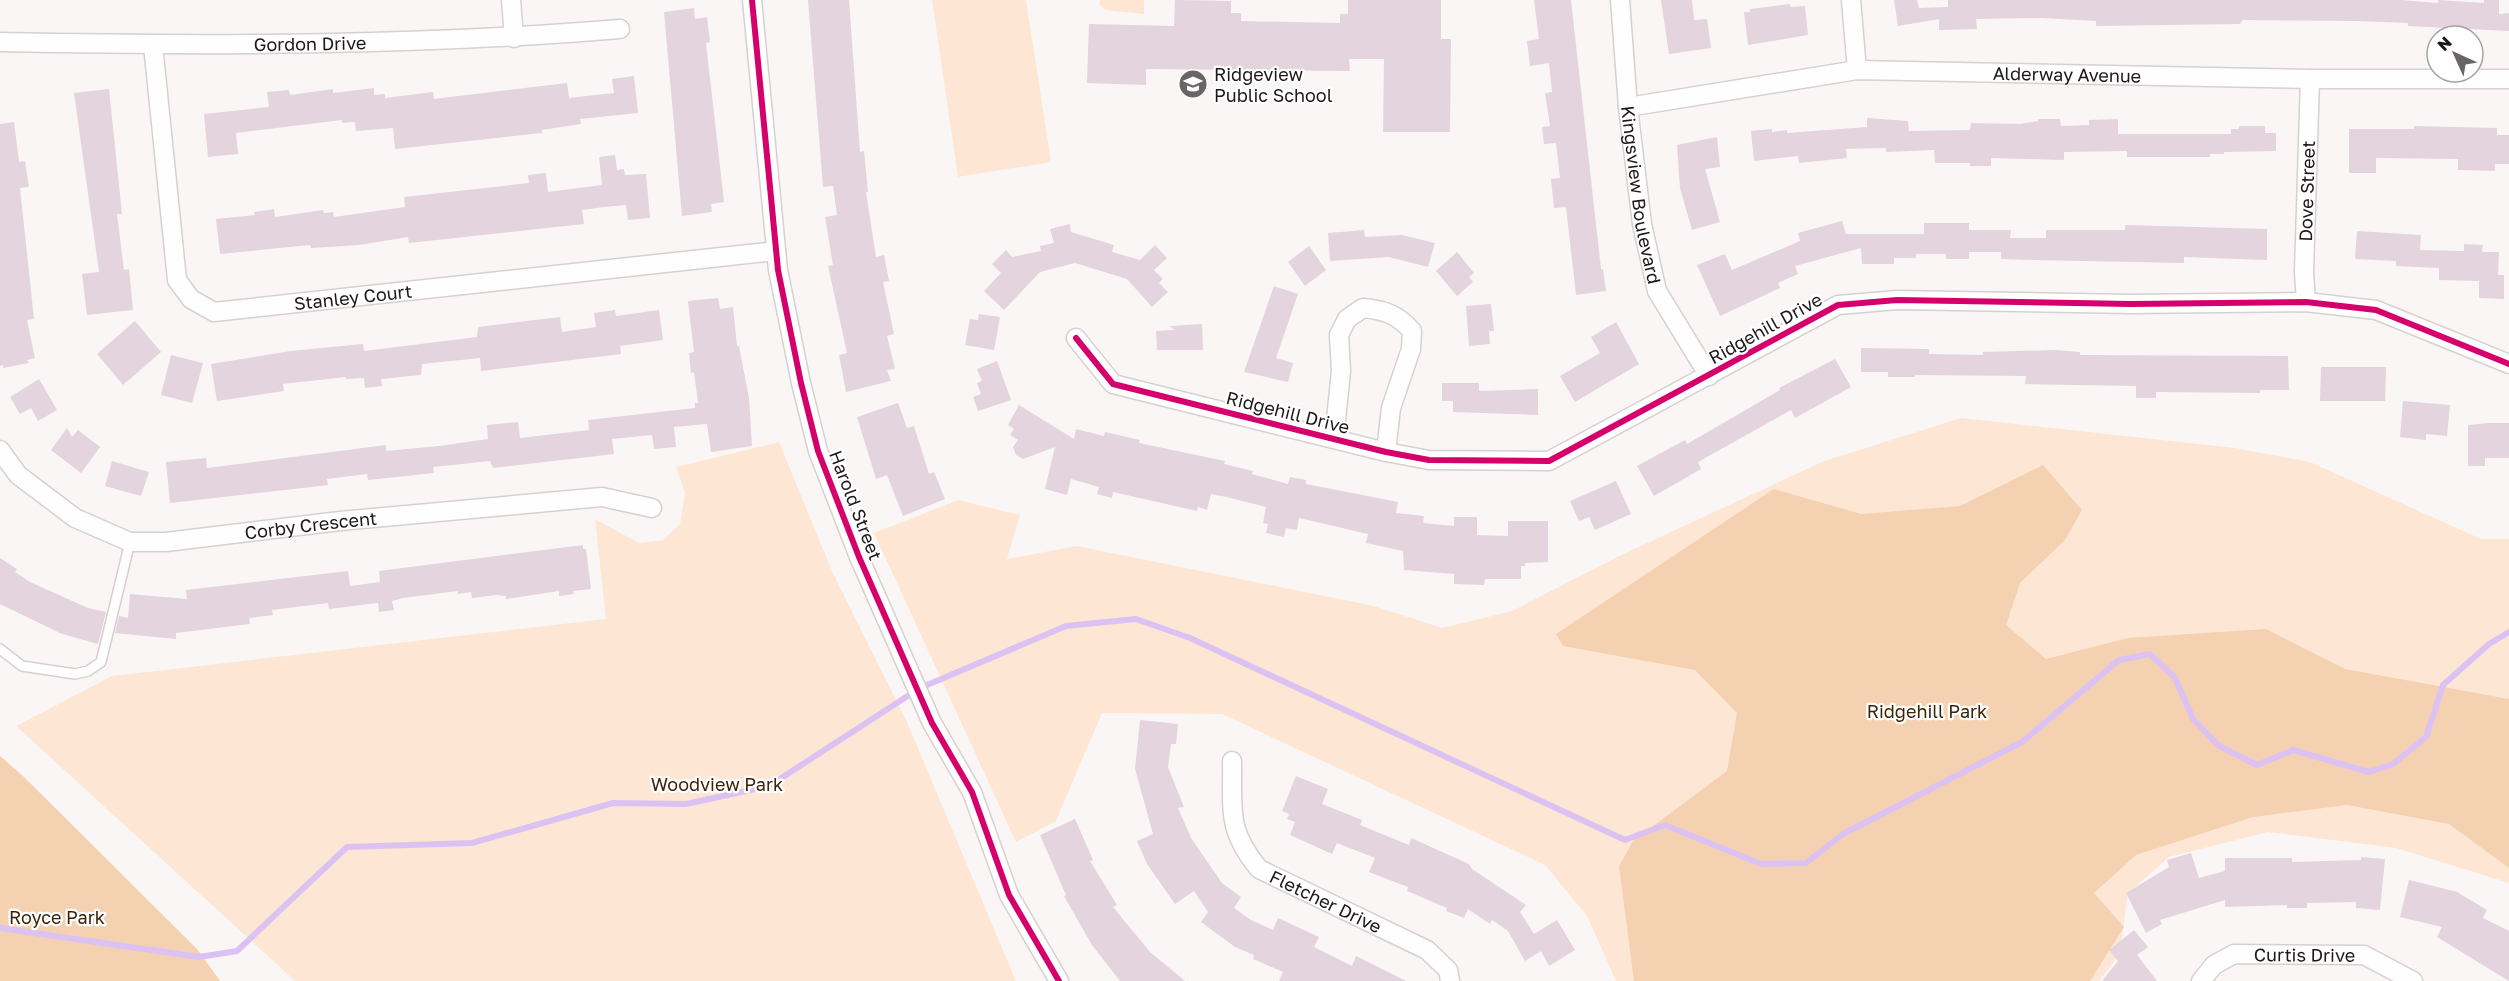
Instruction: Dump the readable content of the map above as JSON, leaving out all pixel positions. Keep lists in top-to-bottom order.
{
  "streets": {
    "street": [
      "Gordon Drive",
      "Alderway Avenue",
      "Dove Street",
      "Kingsview Boulevard",
      "Stanley Court",
      "Ridgehill Drive",
      "Harold Street",
      "Corby Crescent",
      "Fletcher Drive",
      "Curtis Drive"
    ]
  },
  "crossings": [
    ["Gordon Drive", "Stanley Court"],
    ["Alderway Avenue", "Dove Street"],
    ["Alderway Avenue", "Kingsview Boulevard"],
    ["Dove Street", "Ridgehill Drive"],
    ["Kingsview Boulevard", "Ridgehill Drive"],
    ["Stanley Court", "Harold Street"]
  ],
  "parks": ["Ridgehill Park", "Woodview Park", "Royce Park"],
  "places": {
    "school or university": ["Ridgeview Public School"]
  },
  "north": "top left"
}
